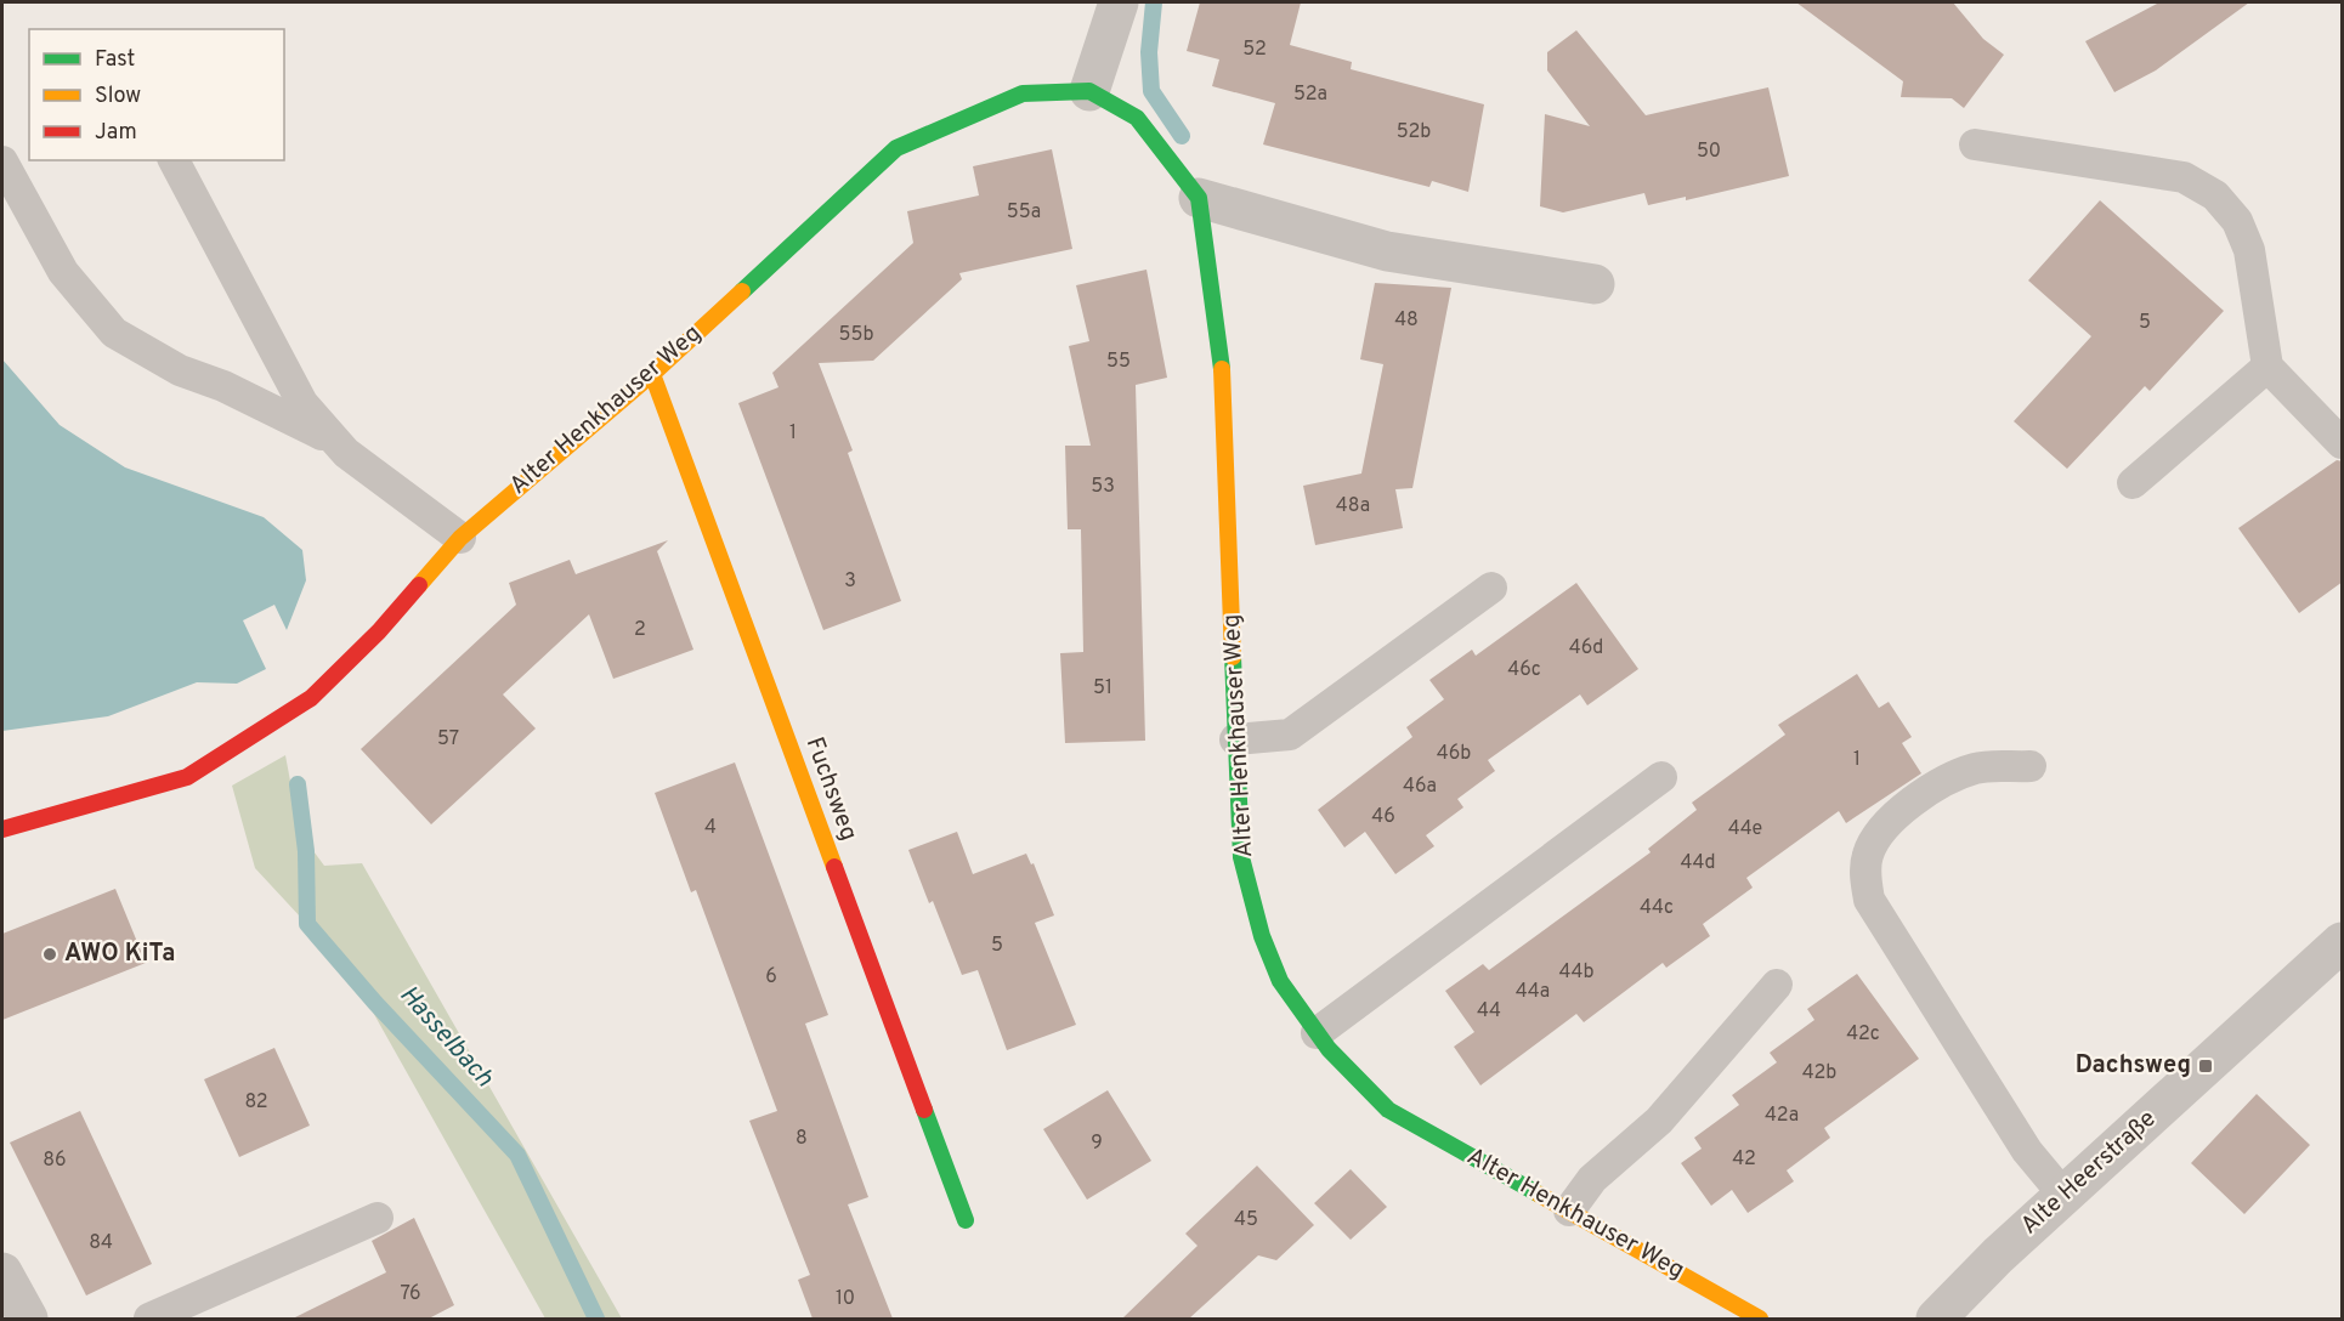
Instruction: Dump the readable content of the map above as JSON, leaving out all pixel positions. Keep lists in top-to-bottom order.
{
  "streets": {
    "street": ["Alter Henkhauser Weg", "Fuchsweg", "Alte Heerstraße"]
  },
  "crossings": [
    ["Alter Henkhauser Weg", "Fuchsweg"]
  ],
  "water": ["Hasselbach"],
  "places": {
    "other": ["AWO KiTa"],
    "transit": ["Dachsweg"]
  },
  "house_numbers": [
    "52",
    "52a",
    "52b",
    "50",
    "55a",
    "48",
    "5",
    "55b",
    "55",
    "1",
    "53",
    "48a",
    "3",
    "2",
    "46d",
    "46c",
    "51",
    "57",
    "46b",
    "1",
    "46a",
    "46",
    "4",
    "44e",
    "44d",
    "44c",
    "5",
    "44b",
    "6",
    "44a",
    "44",
    "42c",
    "42b",
    "82",
    "42a",
    "8",
    "9",
    "42",
    "86",
    "45",
    "84",
    "76",
    "10"
  ],
  "legend": ["Fast", "Slow", "Jam"]
}
